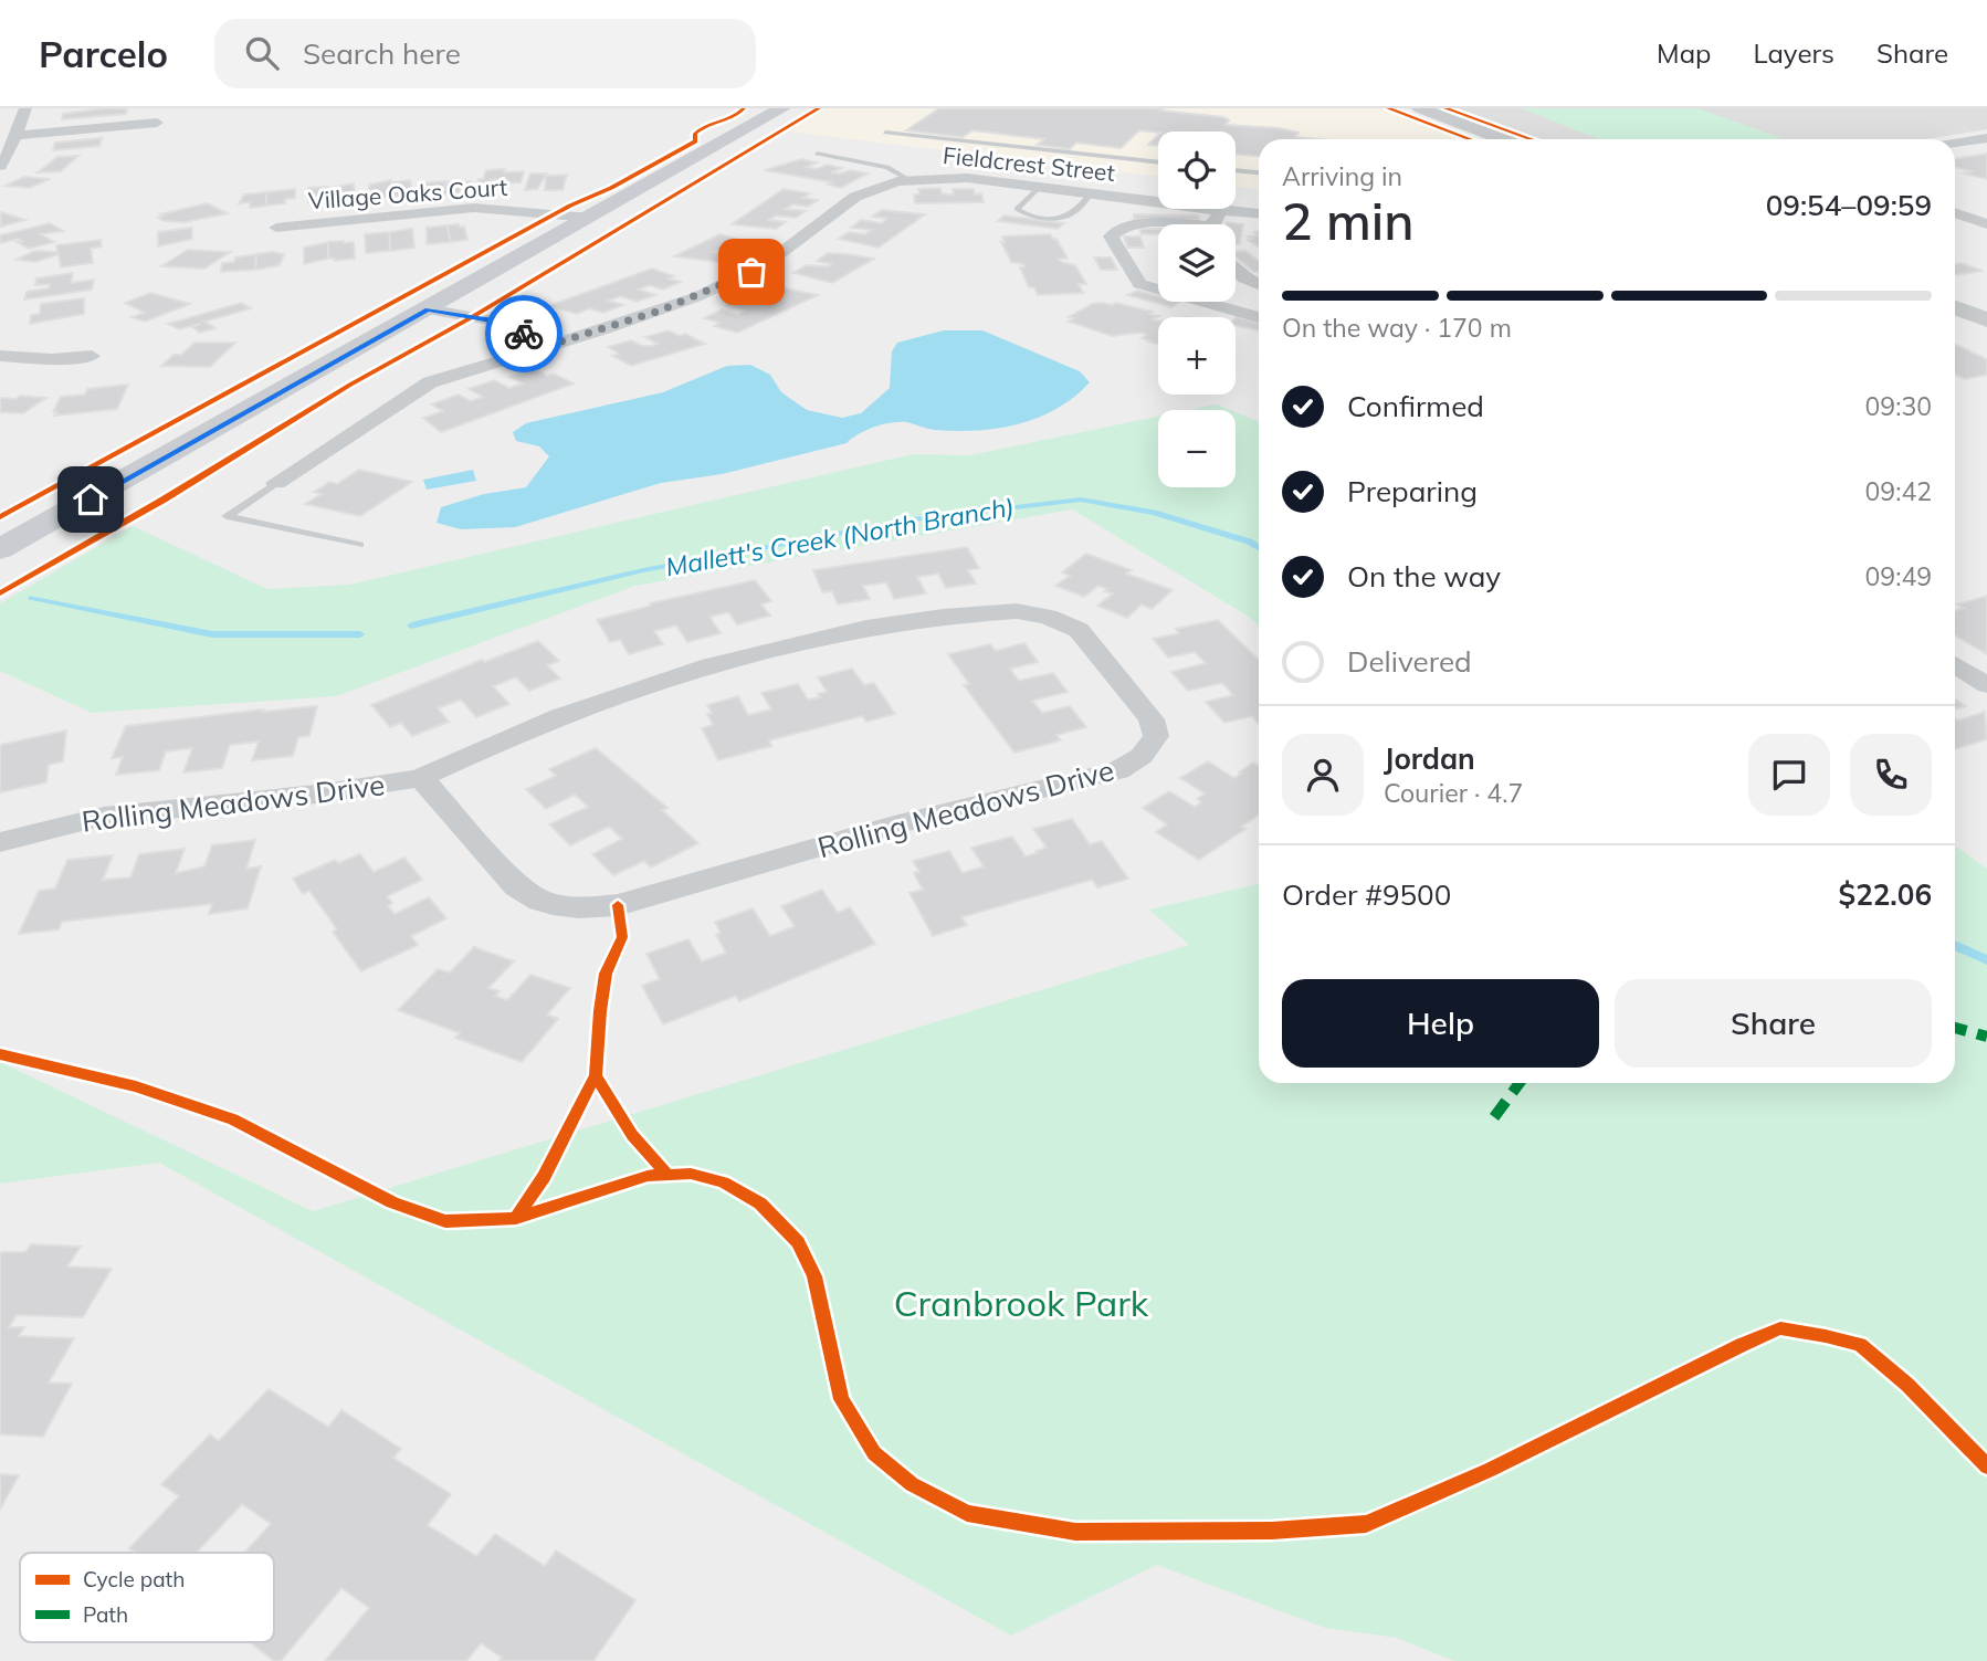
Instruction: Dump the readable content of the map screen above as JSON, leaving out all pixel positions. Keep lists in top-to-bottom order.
{
  "streets": {
    "street": ["Fieldcrest Street", "Village Oaks Court", "Rolling Meadows Drive"]
  },
  "water": ["Mallett's Creek (North Branch)"],
  "parks": ["Cranbrook Park"],
  "legend": ["Cycle path", "Path"],
  "page": {
    "header": "Parcelo",
    "search": "Search here",
    "nav": ["Map", "Layers", "Share"],
    "map_buttons": ["+", "−"],
    "heading": ["2 min", "Arriving in", "09:54–09:59"],
    "panel": [
      "Jordan",
      "Courier · 4.7",
      "Order #9500",
      "$22.06"
    ],
    "bar": "On the way · 170 m",
    "list": [
      ["Confirmed", "09:30"],
      ["Preparing", "09:42"],
      ["On the way", "09:49"],
      "Delivered"
    ],
    "buttons": ["Help", "Share"]
  }
}
